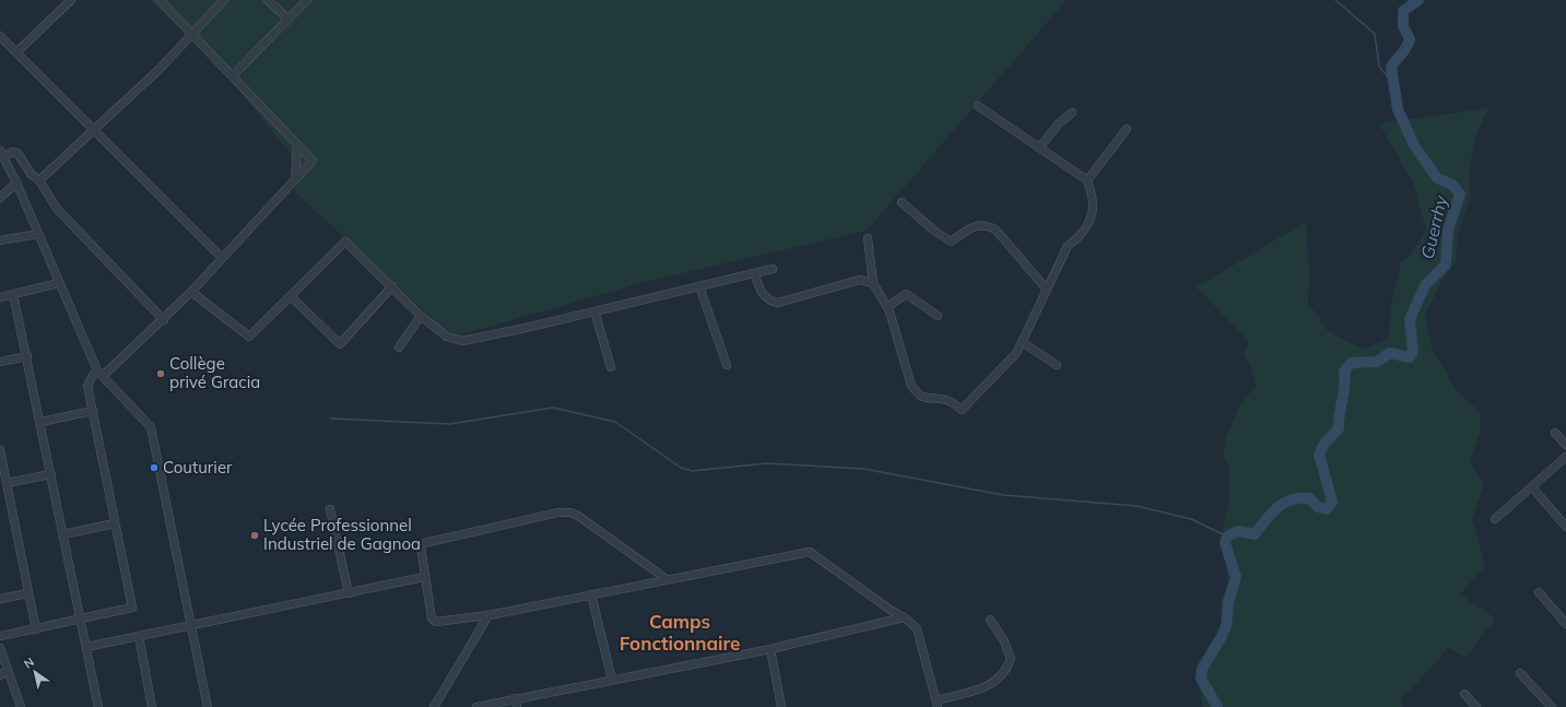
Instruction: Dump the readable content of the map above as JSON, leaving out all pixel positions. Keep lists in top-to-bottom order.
{
  "districts": ["Camps Fonctionnaire"],
  "water": ["Guerrhy"],
  "places": ["Collège privé Gracia", "Couturier", "Lycée Professionnel Industriel de Gagnoa"],
  "north": "top left"
}
